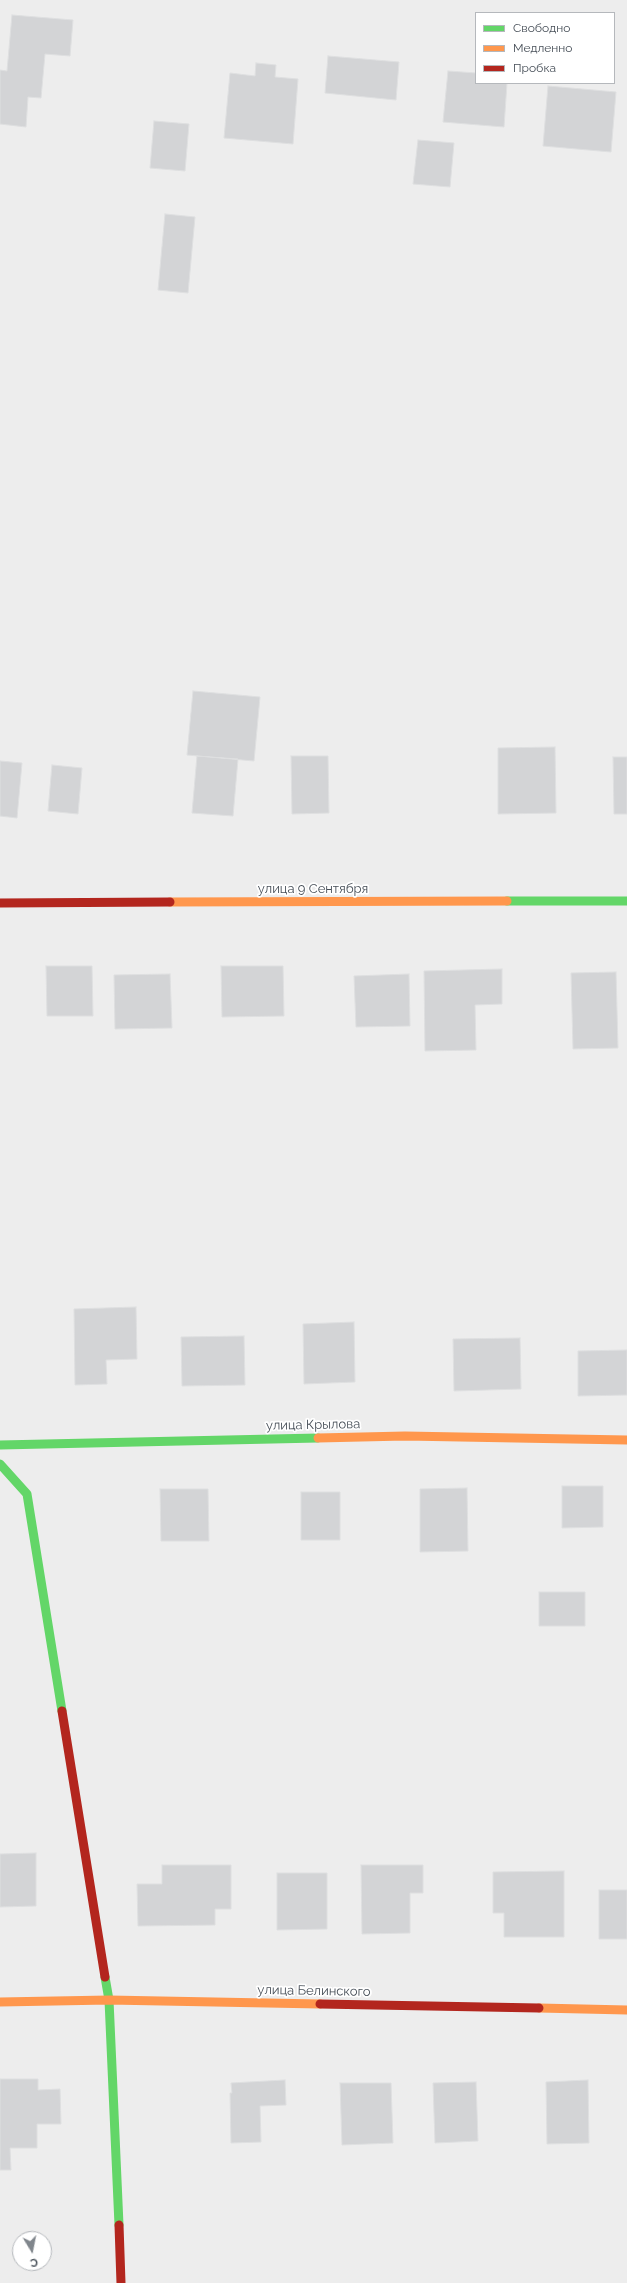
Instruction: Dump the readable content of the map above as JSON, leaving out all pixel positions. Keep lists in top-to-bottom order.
{
  "streets": {
    "street": ["улица 9 Сентября", "улица Крылова", "улица Белинского"]
  },
  "legend": ["Свободно", "Медленно", "Пробка"],
  "north": "bottom"
}
